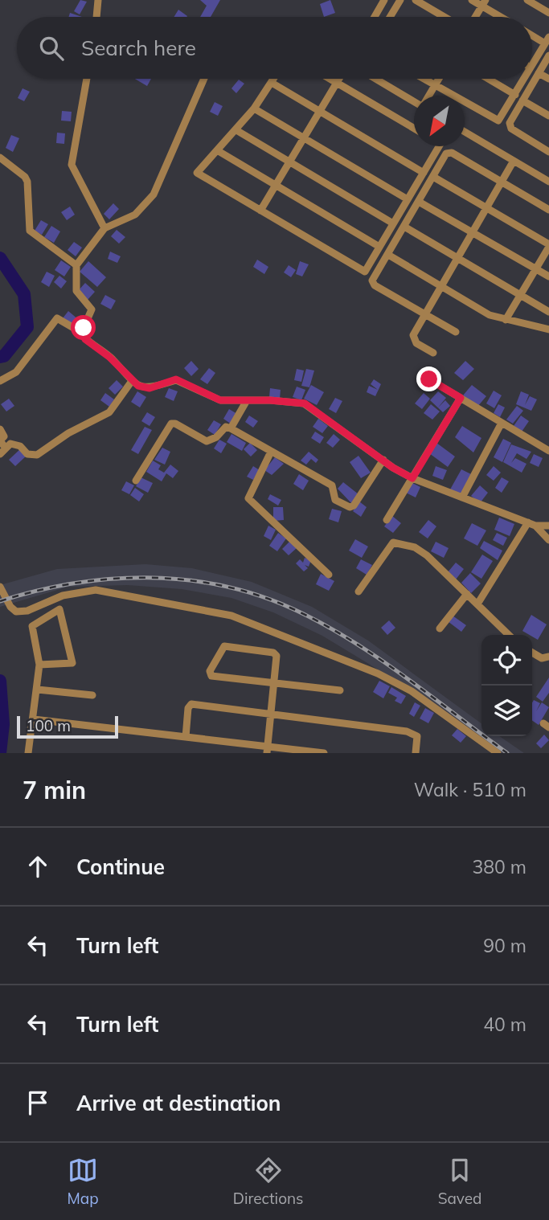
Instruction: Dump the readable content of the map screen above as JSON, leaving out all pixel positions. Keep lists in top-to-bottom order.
{
  "scale_bar": "100 m",
  "north": "bottom left",
  "page": {
    "search": "Search here",
    "scale": "100 m",
    "heading": ["7 min", "Walk · 510 m"],
    "list": [
      ["Continue", "380 m"],
      ["Turn left", "90 m"],
      ["Turn left", "40 m"],
      "Arrive at destination"
    ],
    "nav": ["Map", "Directions", "Saved"]
  }
}
